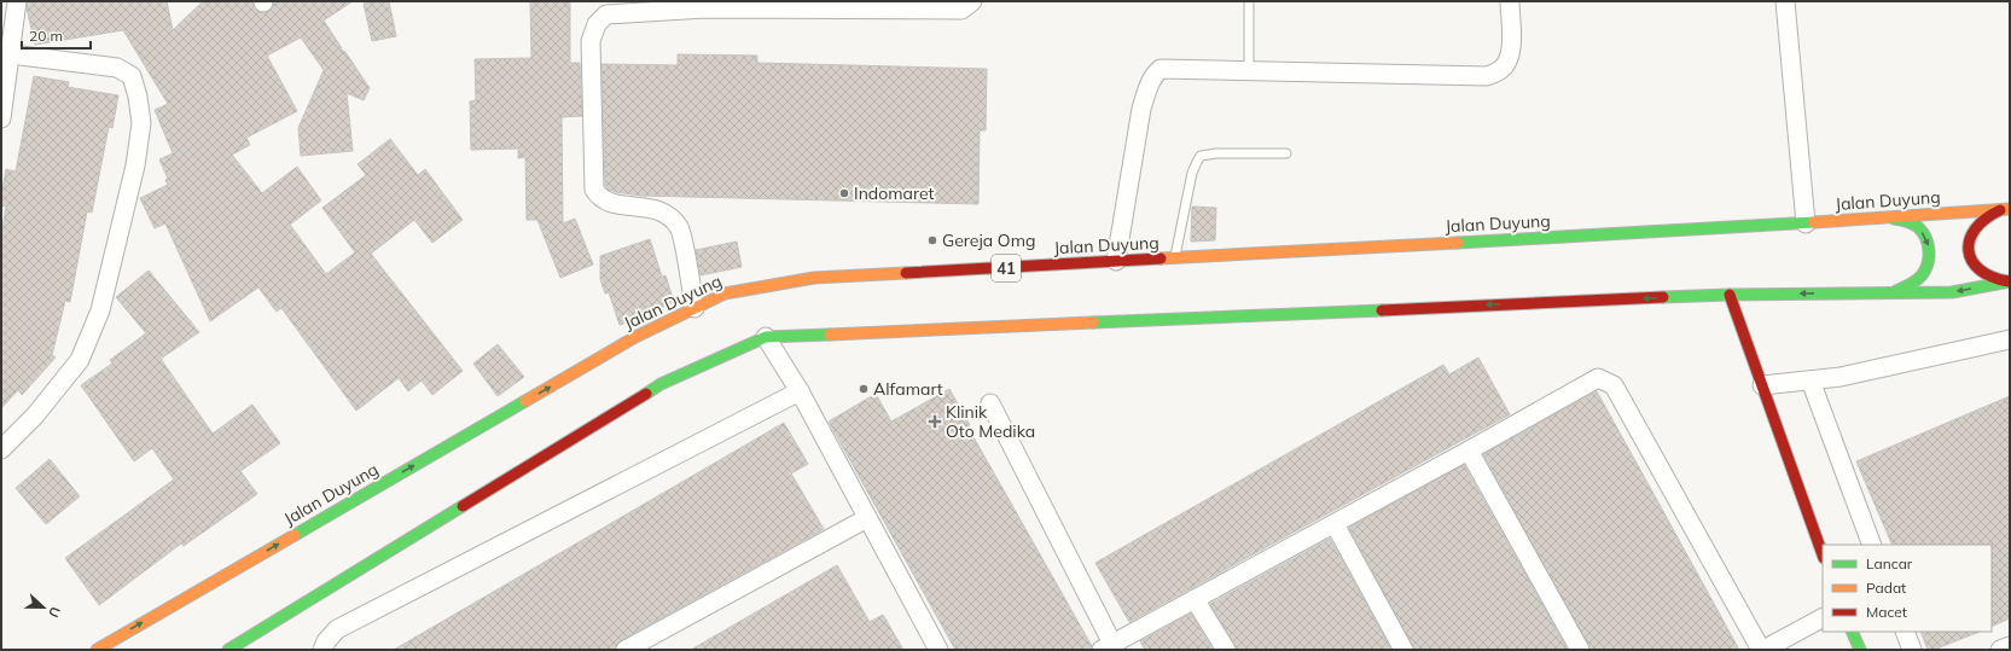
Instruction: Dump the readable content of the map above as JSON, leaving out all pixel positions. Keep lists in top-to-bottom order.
{
  "streets": {
    "main road": ["Jalan Duyung", "41"]
  },
  "places": {
    "other": ["Indomaret", "Gereja Omg", "Alfamart"],
    "health": ["Klinik Oto Medika"]
  },
  "legend": ["Lancar", "Padat", "Macet"],
  "scale_bar": "20 m",
  "north": "right"
}
